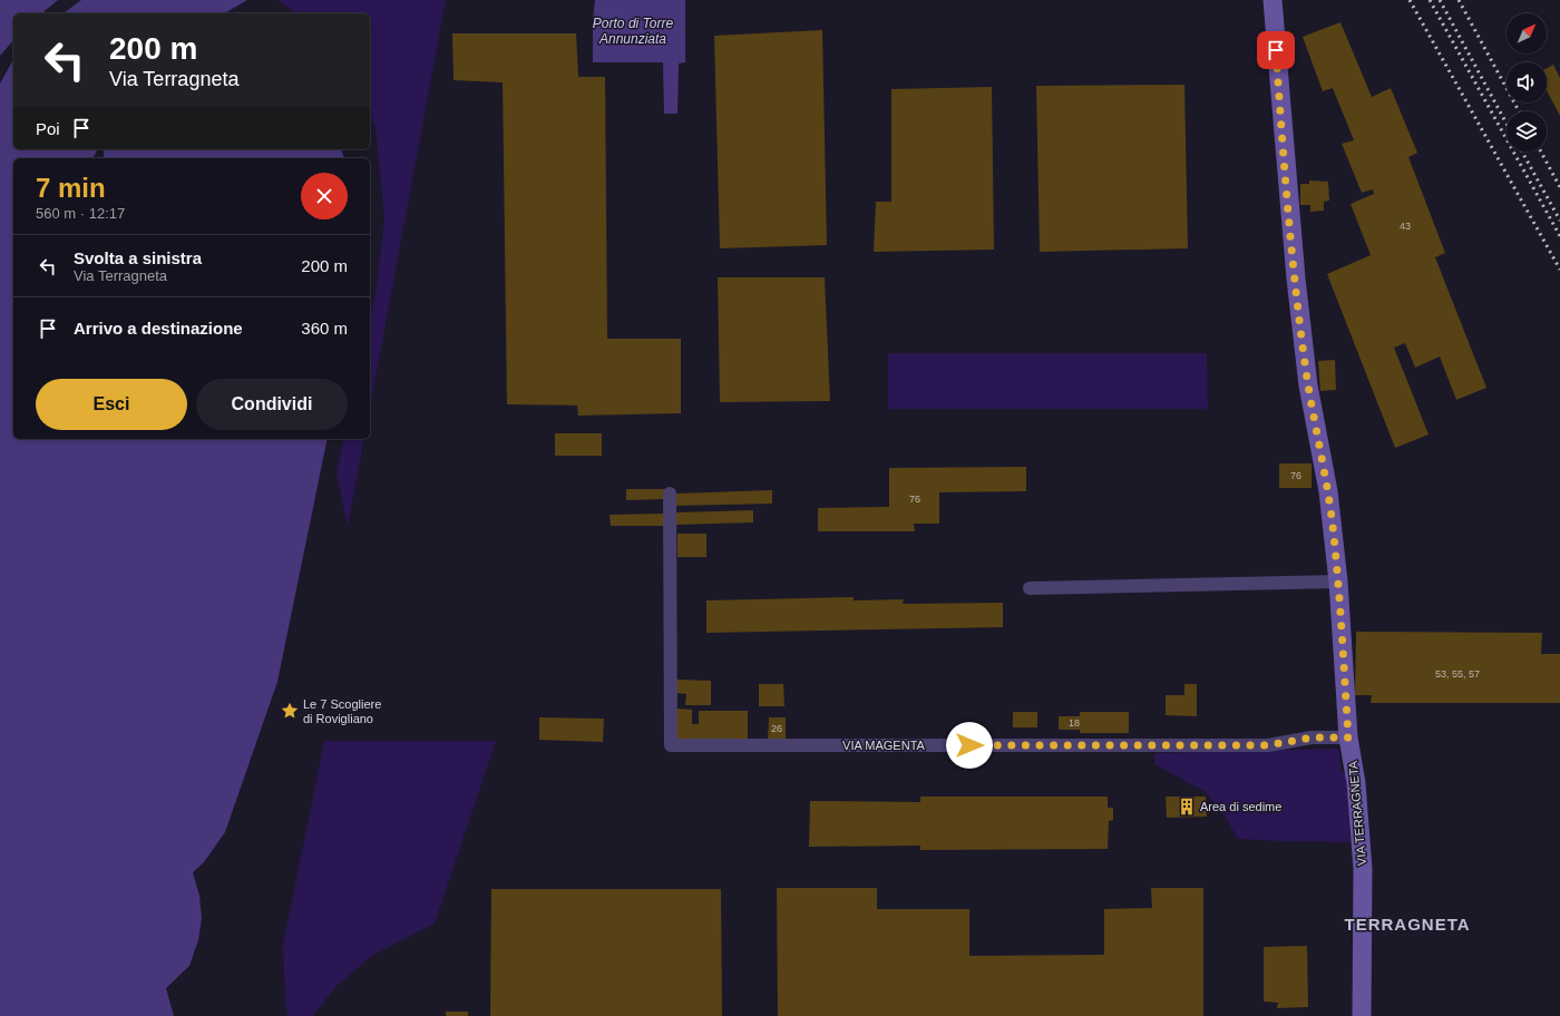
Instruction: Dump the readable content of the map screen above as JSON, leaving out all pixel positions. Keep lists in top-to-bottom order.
{
  "streets": {
    "street": ["VIA MAGENTA", "VIA TERRAGNETA"]
  },
  "crossings": [
    ["VIA MAGENTA", "VIA TERRAGNETA"]
  ],
  "districts": ["TERRAGNETA"],
  "water": ["Porto di Torre Annunziata"],
  "places": {
    "place": ["Le 7 Scogliere di Rovigliano"],
    "building": ["Area di sedime"]
  },
  "house_numbers": [
    "43",
    "76",
    "76",
    "53, 55, 57",
    "18",
    "26"
  ],
  "north": "top right",
  "page": {
    "turn": ["200 m", "Via Terragneta"],
    "then": "Poi",
    "heading": ["7 min", "560 m · 12:17"],
    "list": [
      {
        "name": "Svolta a sinistra",
        "note": "Via Terragneta",
        "value": "200 m"
      },
      {
        "name": "Arrivo a destinazione",
        "value": "360 m"
      }
    ],
    "buttons": ["Esci", "Condividi"]
  }
}
